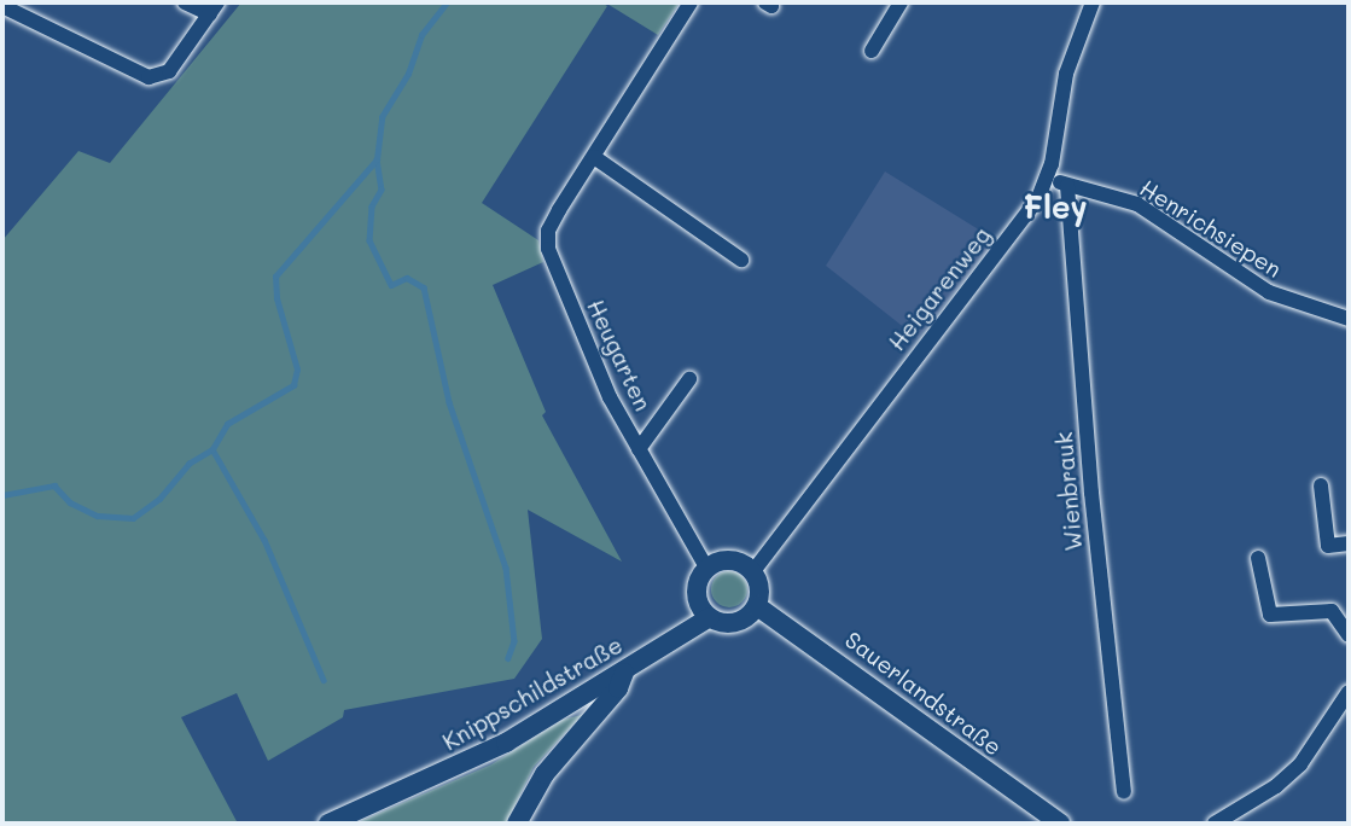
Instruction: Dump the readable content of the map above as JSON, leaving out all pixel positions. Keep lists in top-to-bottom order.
{
  "streets": {
    "street": [
      "Henrichsiepen",
      "Heigarenweg",
      "Heugarten",
      "Wienbrauk",
      "Knippschildstraße",
      "Sauerlandstraße"
    ]
  },
  "crossings": [
    ["Henrichsiepen", "Heigarenweg"],
    ["Henrichsiepen", "Wienbrauk"],
    ["Heigarenweg", "Heugarten"],
    ["Heigarenweg", "Knippschildstraße"],
    ["Heigarenweg", "Sauerlandstraße"],
    ["Heugarten", "Knippschildstraße"],
    ["Heugarten", "Sauerlandstraße"],
    ["Knippschildstraße", "Sauerlandstraße"]
  ],
  "districts": ["Fley"]
}
